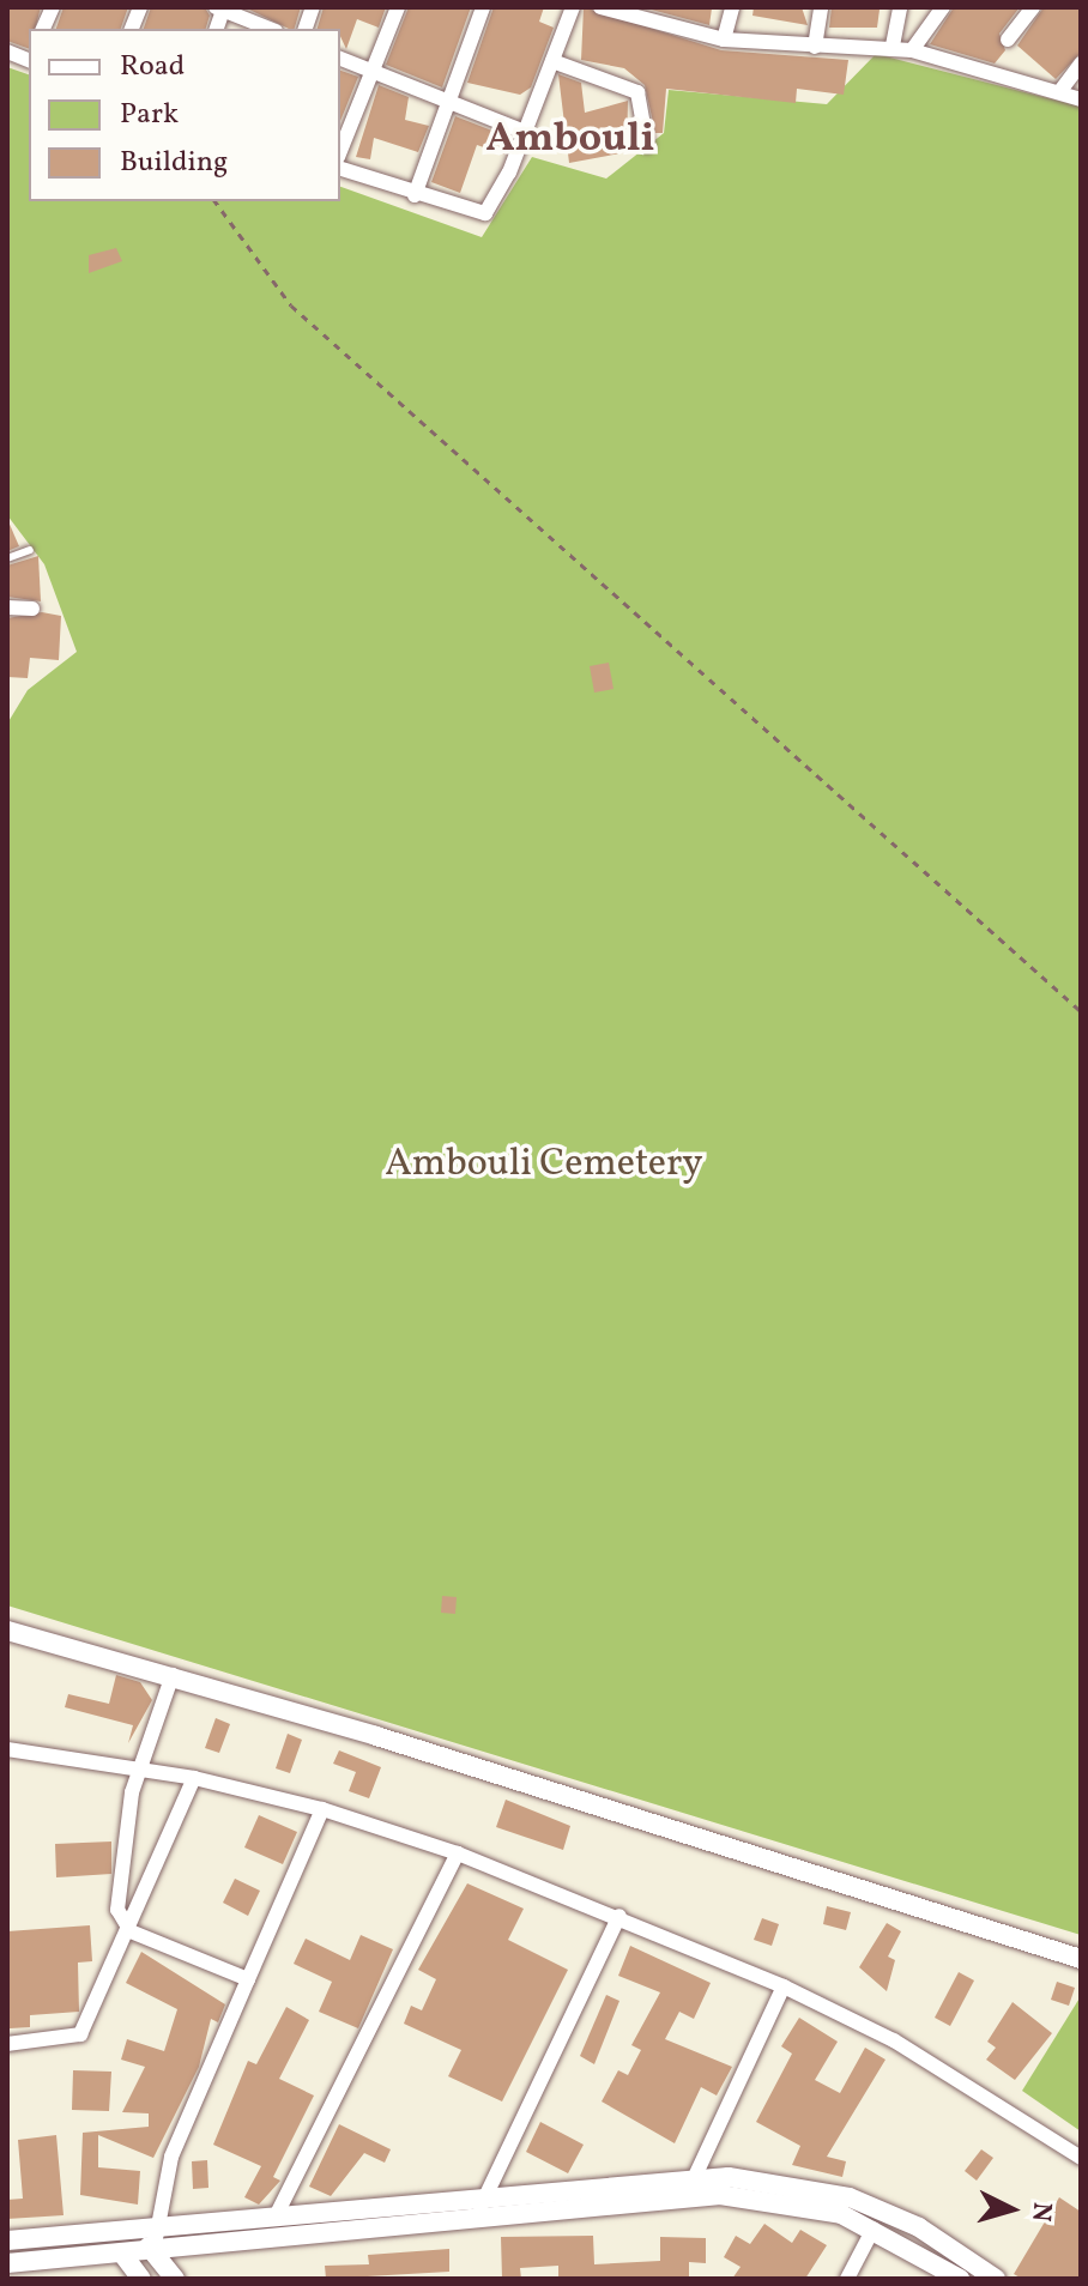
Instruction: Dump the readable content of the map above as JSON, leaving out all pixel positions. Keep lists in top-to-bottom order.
{
  "districts": ["Ambouli"],
  "parks": ["Ambouli Cemetery"],
  "legend": ["Road", "Park", "Building"],
  "north": "right"
}
